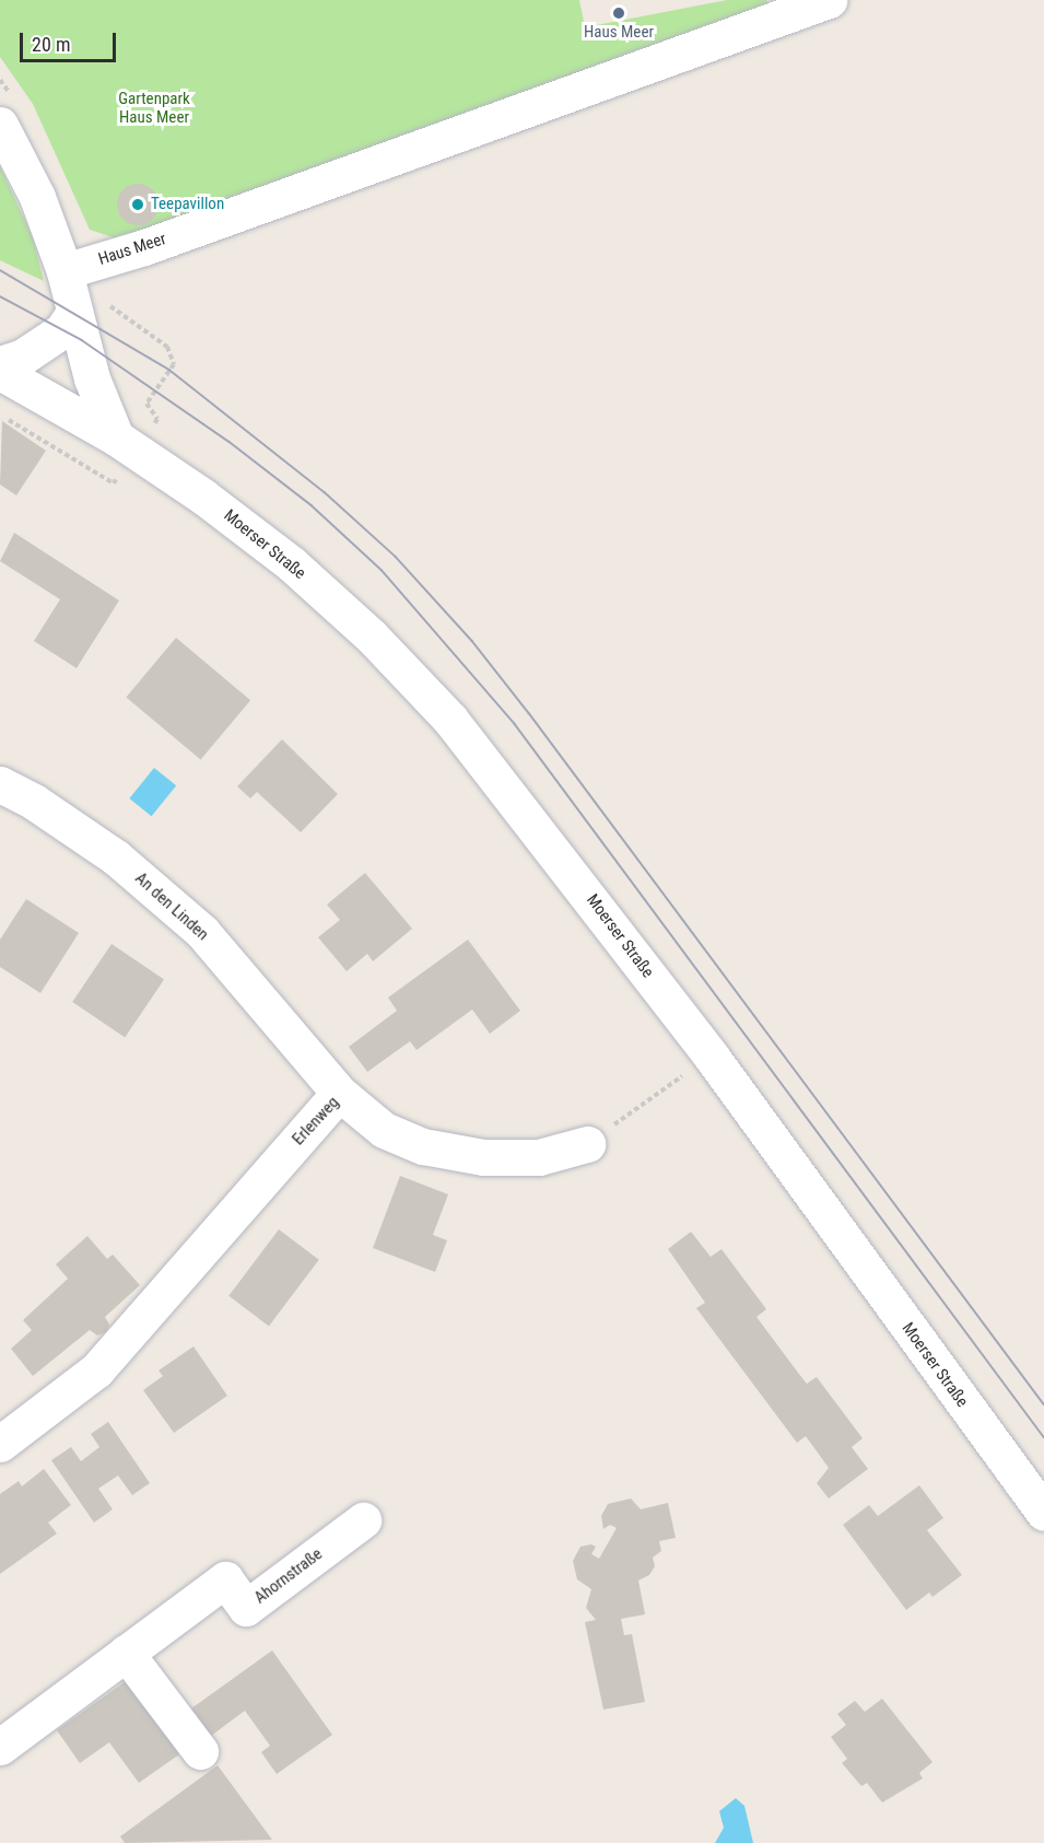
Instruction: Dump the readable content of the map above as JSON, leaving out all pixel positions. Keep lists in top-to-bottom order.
{
  "streets": {
    "street": [
      "Haus Meer",
      "Moerser Straße",
      "An den Linden",
      "Erlenweg",
      "Ahornstraße"
    ]
  },
  "crossings": [
    ["An den Linden", "Erlenweg"]
  ],
  "parks": ["Gartenpark Haus Meer"],
  "places": ["Haus Meer", "Teepavillon"],
  "scale_bar": "20 m"
}
